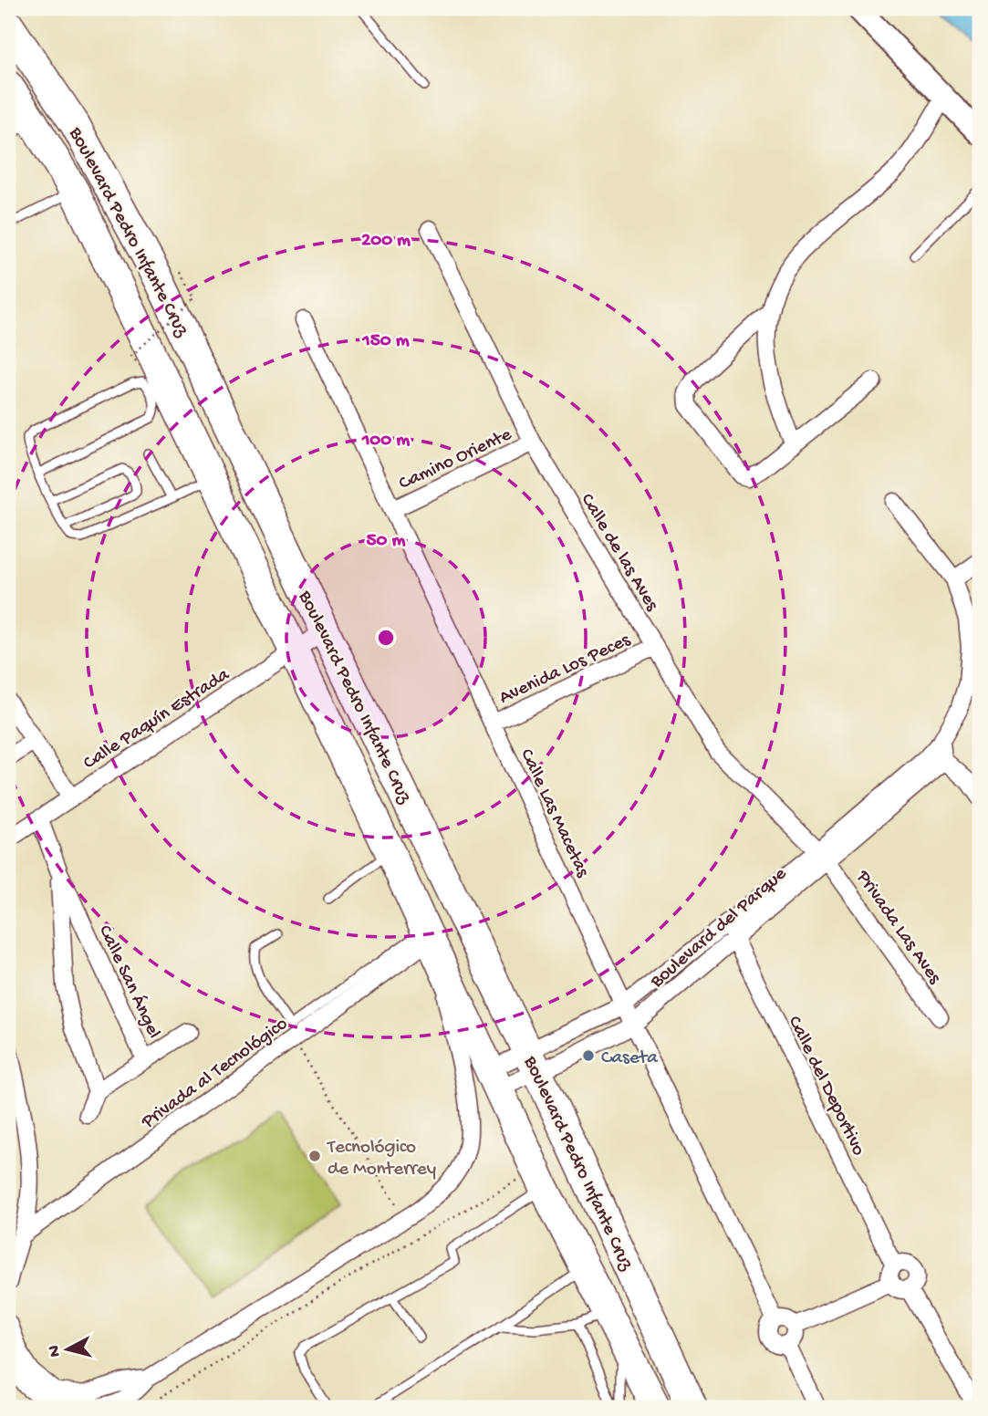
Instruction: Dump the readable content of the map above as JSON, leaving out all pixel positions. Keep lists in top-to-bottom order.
{
  "streets": {
    "highway": ["Boulevard Pedro Infante Cruz"],
    "street": [
      "Camino Oriente",
      "Calle de las Aves",
      "Avenida Los Peces",
      "Calle Paquín Estrada",
      "Calle Las Macetas",
      "Boulevard del Parque",
      "Privada Las Aves",
      "Calle San Ángel",
      "Privada al Tecnológico",
      "Calle del Deportivo"
    ]
  },
  "crossings": [
    ["Boulevard Pedro Infante Cruz", "Calle Paquín Estrada"],
    ["Boulevard Pedro Infante Cruz", "Boulevard del Parque"],
    ["Boulevard Pedro Infante Cruz", "Privada al Tecnológico"],
    ["Camino Oriente", "Calle de las Aves"],
    ["Camino Oriente", "Calle Las Macetas"],
    ["Calle de las Aves", "Avenida Los Peces"],
    ["Calle de las Aves", "Boulevard del Parque"],
    ["Calle de las Aves", "Privada Las Aves"],
    ["Avenida Los Peces", "Calle Las Macetas"],
    ["Calle Paquín Estrada", "Calle San Ángel"],
    ["Calle Las Macetas", "Boulevard del Parque"],
    ["Boulevard del Parque", "Privada Las Aves"],
    ["Boulevard del Parque", "Calle del Deportivo"]
  ],
  "places": ["Caseta", "Tecnológico de Monterrey"],
  "north": "left",
  "rings": [
    "200 m",
    "150 m",
    "100 m",
    "50 m"
  ]
}
